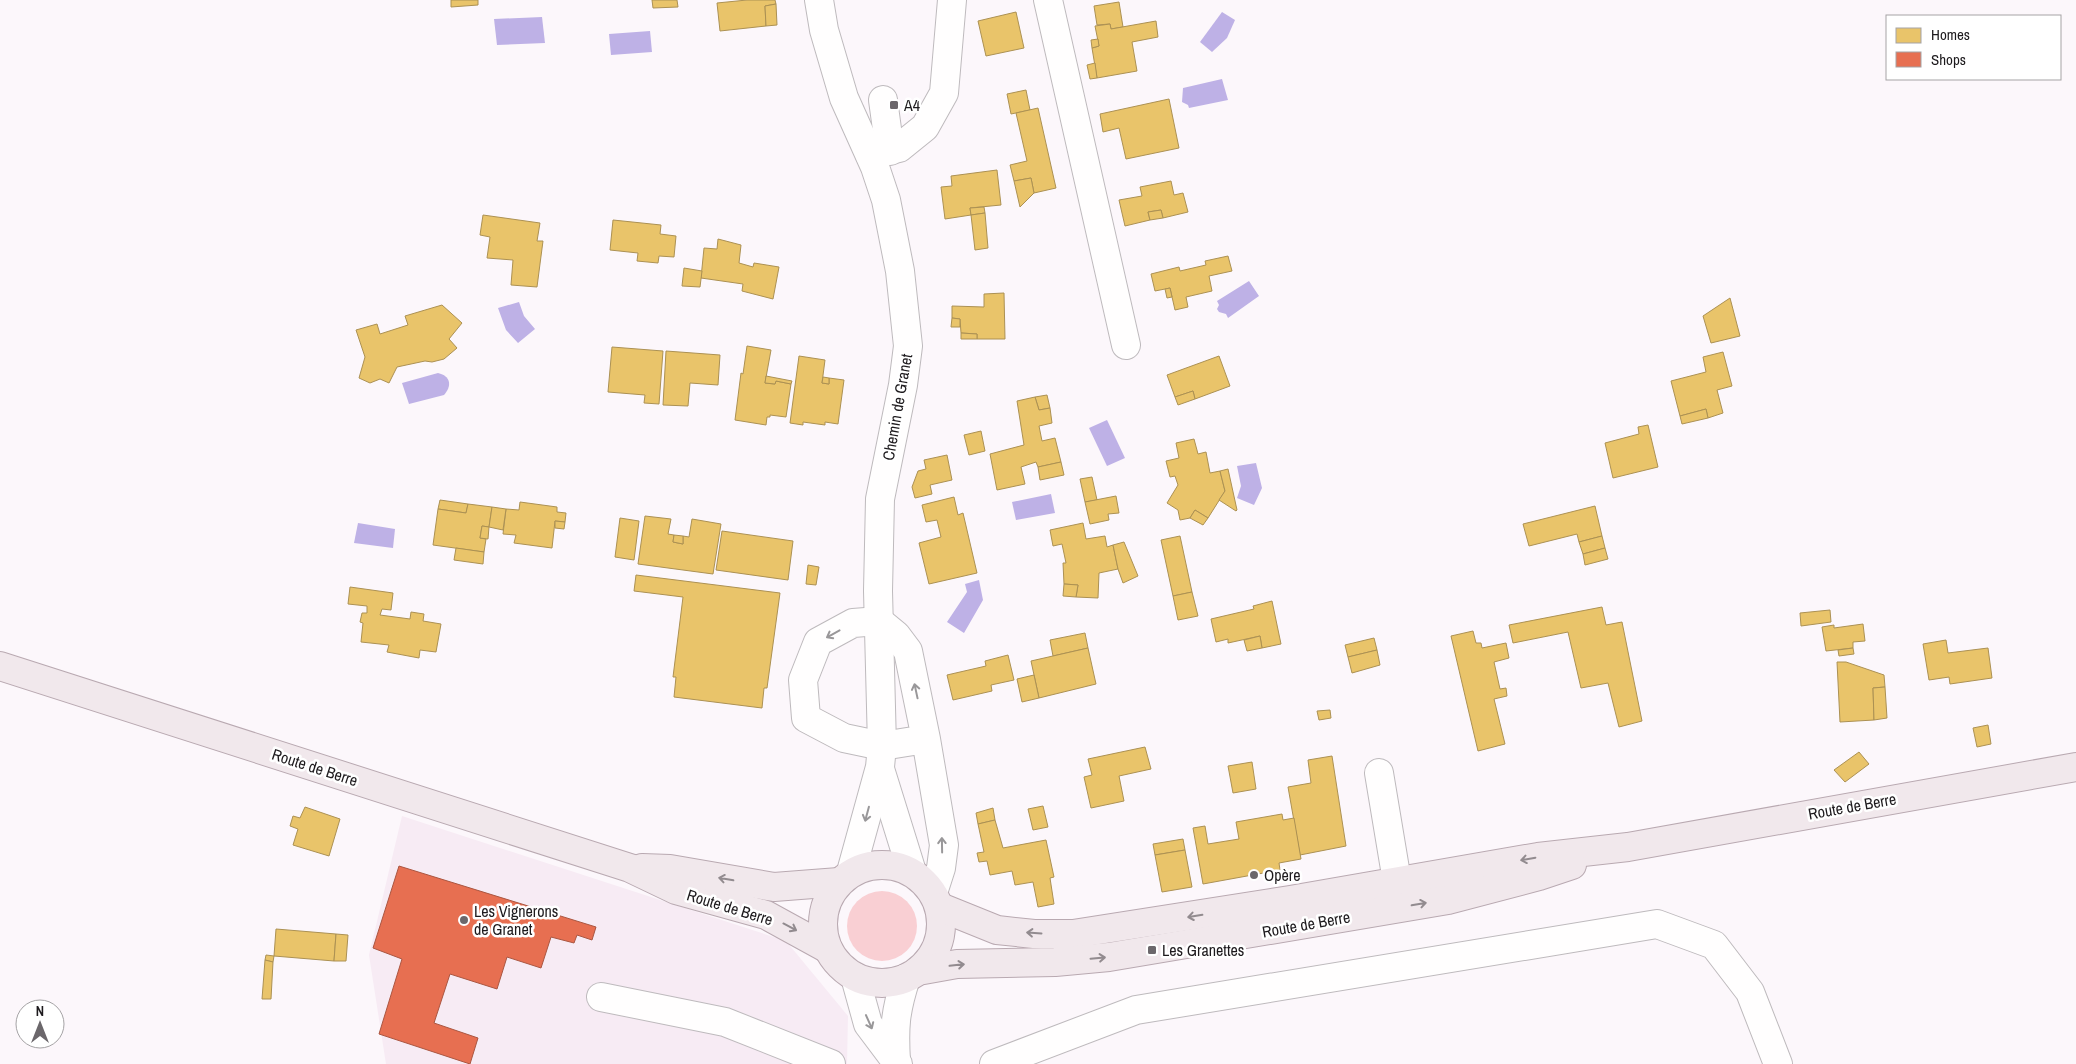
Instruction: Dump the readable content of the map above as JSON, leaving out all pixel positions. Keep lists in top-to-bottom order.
{
  "streets": {
    "main road": ["Route de Berre"],
    "street": ["Chemin de Granet"]
  },
  "crossings": [
    ["Chemin de Granet", "Route de Berre"]
  ],
  "places": {
    "transit": ["A4", "Les Granettes"],
    "other": ["Opère", "Les Vignerons de Granet"]
  },
  "legend": ["Homes", "Shops"],
  "north": "top"
}
